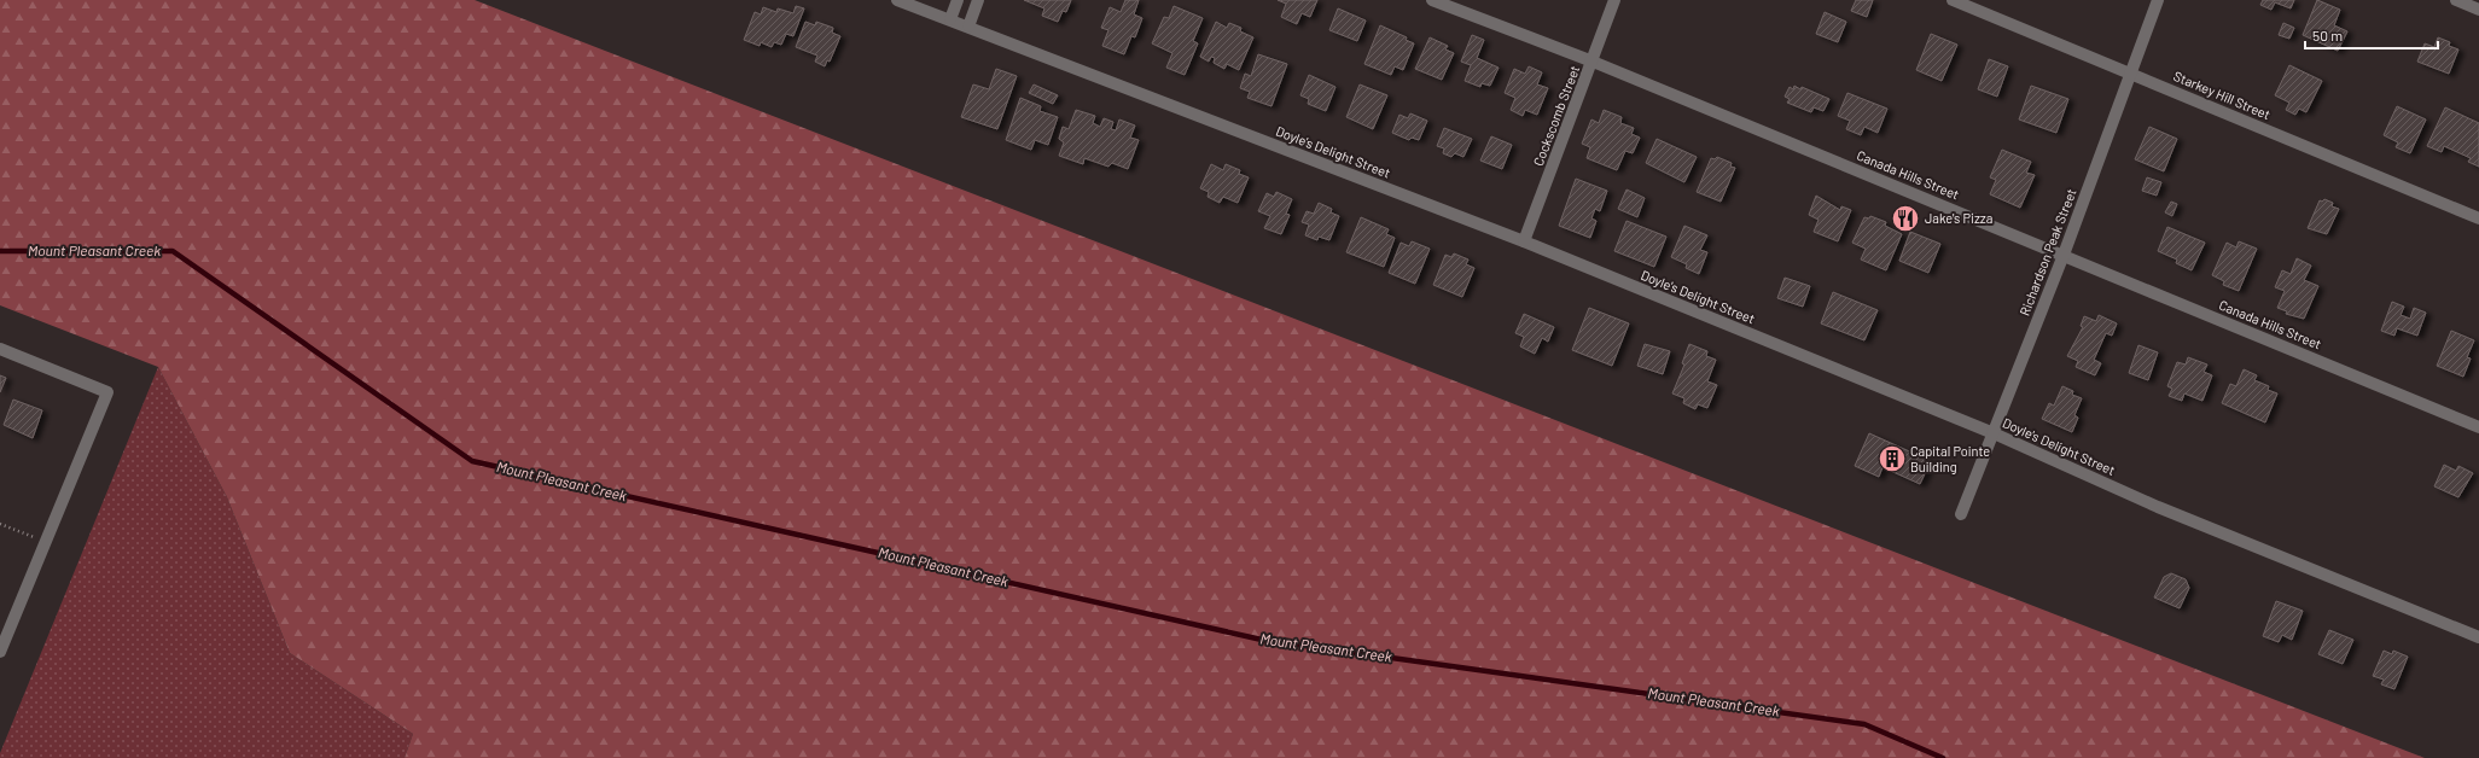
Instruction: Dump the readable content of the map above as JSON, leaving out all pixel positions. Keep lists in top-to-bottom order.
{
  "streets": {
    "street": [
      "Starkey Hill Street",
      "Cockscomb Street",
      "Doyle's Delight Street",
      "Canada Hills Street",
      "Richardson Peak Street"
    ]
  },
  "crossings": [
    ["Starkey Hill Street", "Richardson Peak Street"],
    ["Cockscomb Street", "Doyle's Delight Street"],
    ["Cockscomb Street", "Canada Hills Street"],
    ["Doyle's Delight Street", "Richardson Peak Street"],
    ["Canada Hills Street", "Richardson Peak Street"]
  ],
  "water": ["Mount Pleasant Creek"],
  "places": {
    "restaurant": ["Jake's Pizza"],
    "building": ["Capital Pointe Building"]
  },
  "scale_bar": "50 m"
}
